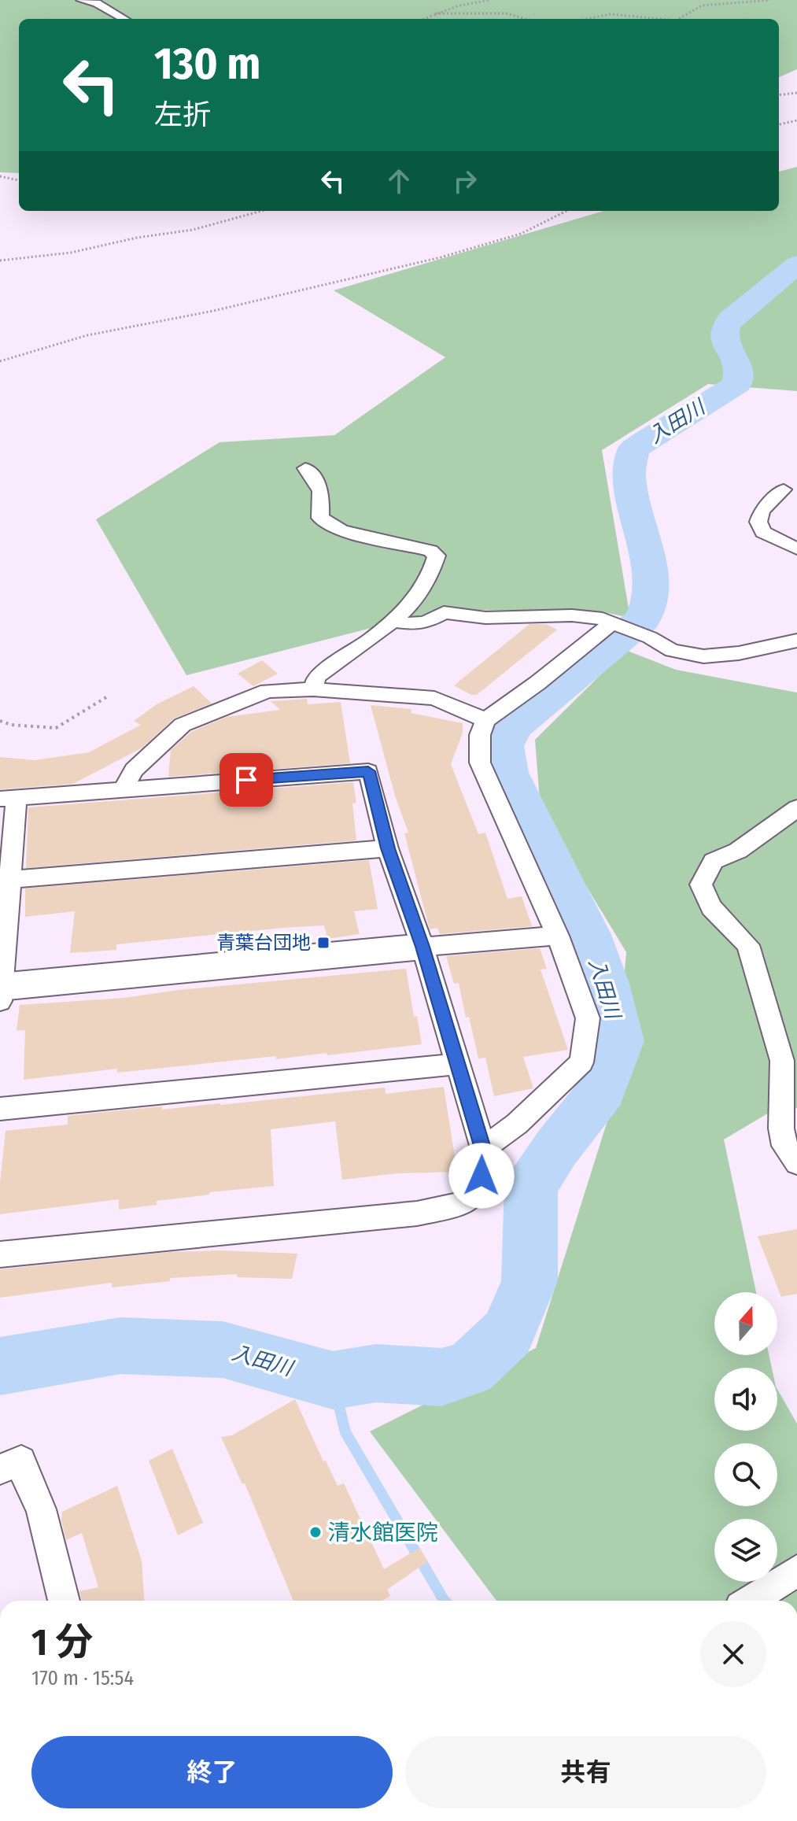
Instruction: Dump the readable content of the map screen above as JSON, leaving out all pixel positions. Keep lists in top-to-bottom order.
{
  "water": ["入田川"],
  "places": {
    "transit": ["青葉台団地"],
    "other": ["清水館医院"]
  },
  "north": "top",
  "page": {
    "turn": ["130 m", "左折"],
    "heading": ["1 分", "170 m · 15:54"],
    "buttons": ["終了", "共有"]
  }
}
